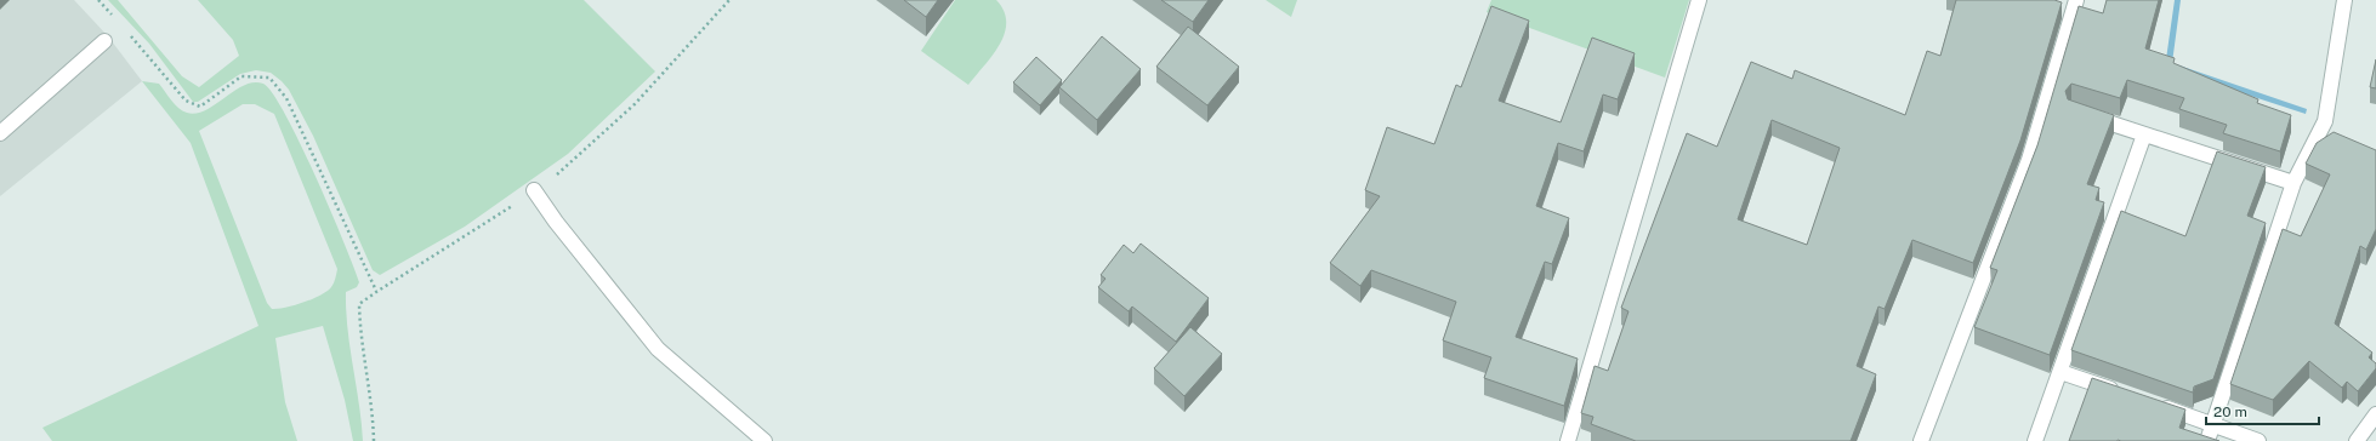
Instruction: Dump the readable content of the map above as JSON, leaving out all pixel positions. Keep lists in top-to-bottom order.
{
  "scale_bar": "20 m"
}
